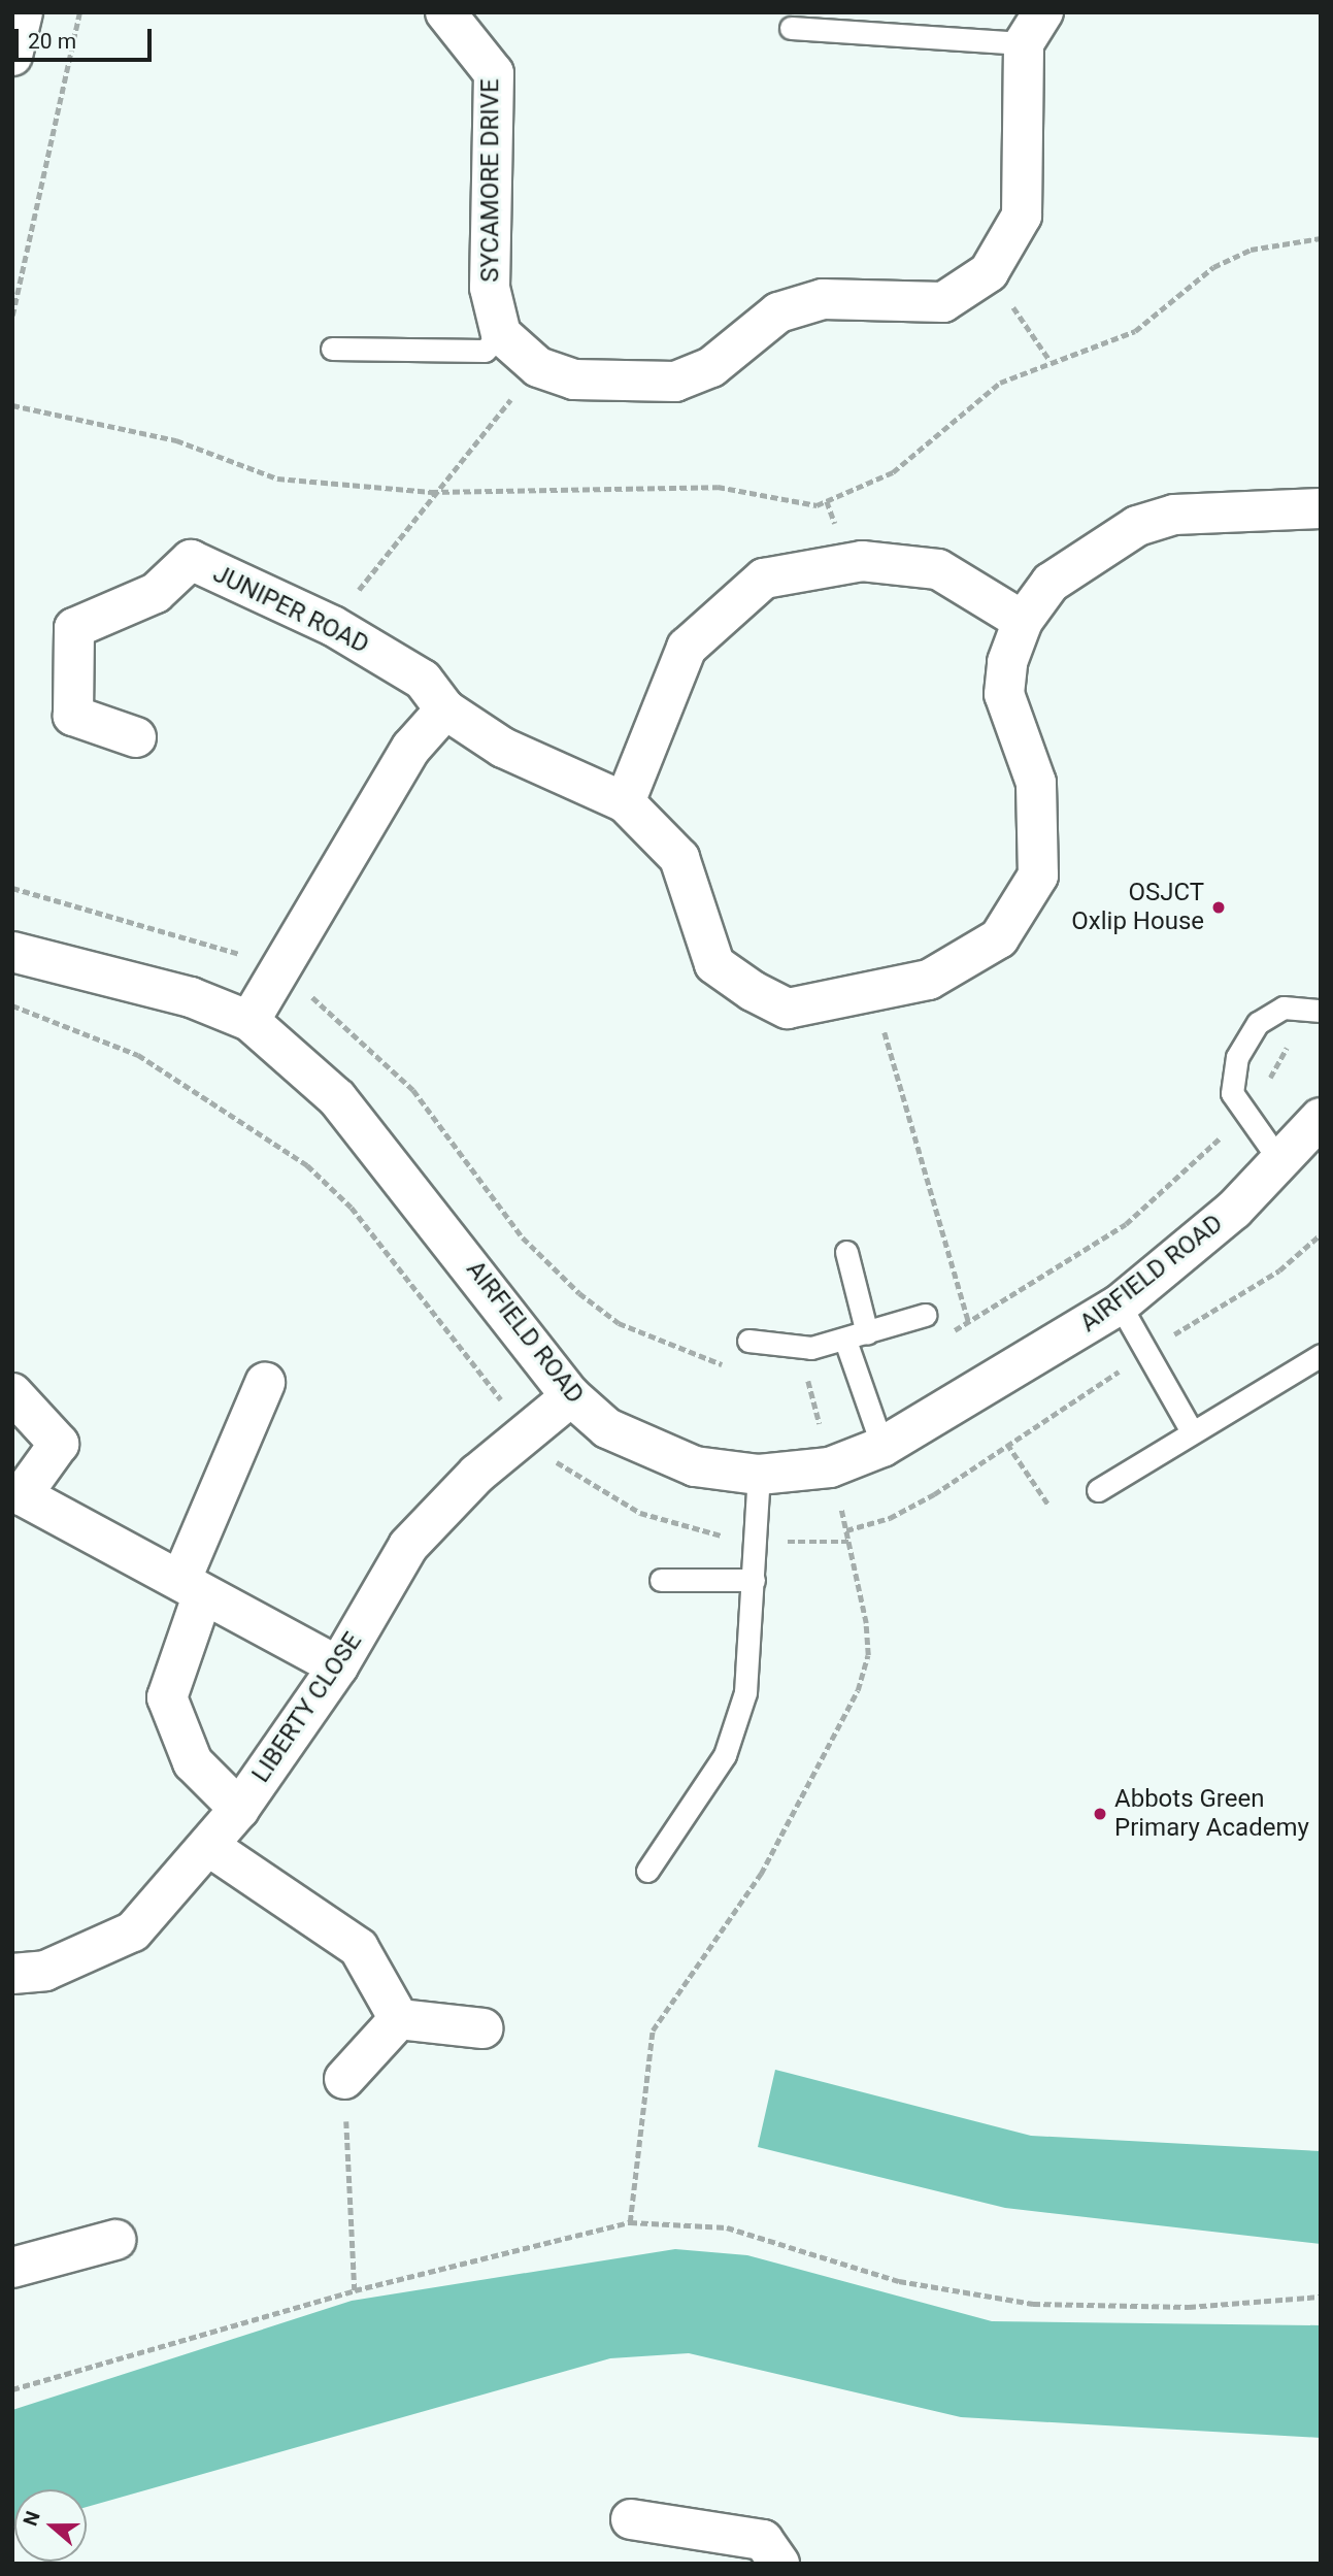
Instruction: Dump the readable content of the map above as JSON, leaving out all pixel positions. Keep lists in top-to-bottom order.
{
  "streets": {
    "street": [
      "SYCAMORE DRIVE",
      "JUNIPER ROAD",
      "AIRFIELD ROAD",
      "LIBERTY CLOSE"
    ]
  },
  "crossings": [
    ["AIRFIELD ROAD", "LIBERTY CLOSE"]
  ],
  "places": ["OSJCT Oxlip House", "Abbots Green Primary Academy"],
  "scale_bar": "20 m",
  "north": "left"
}
